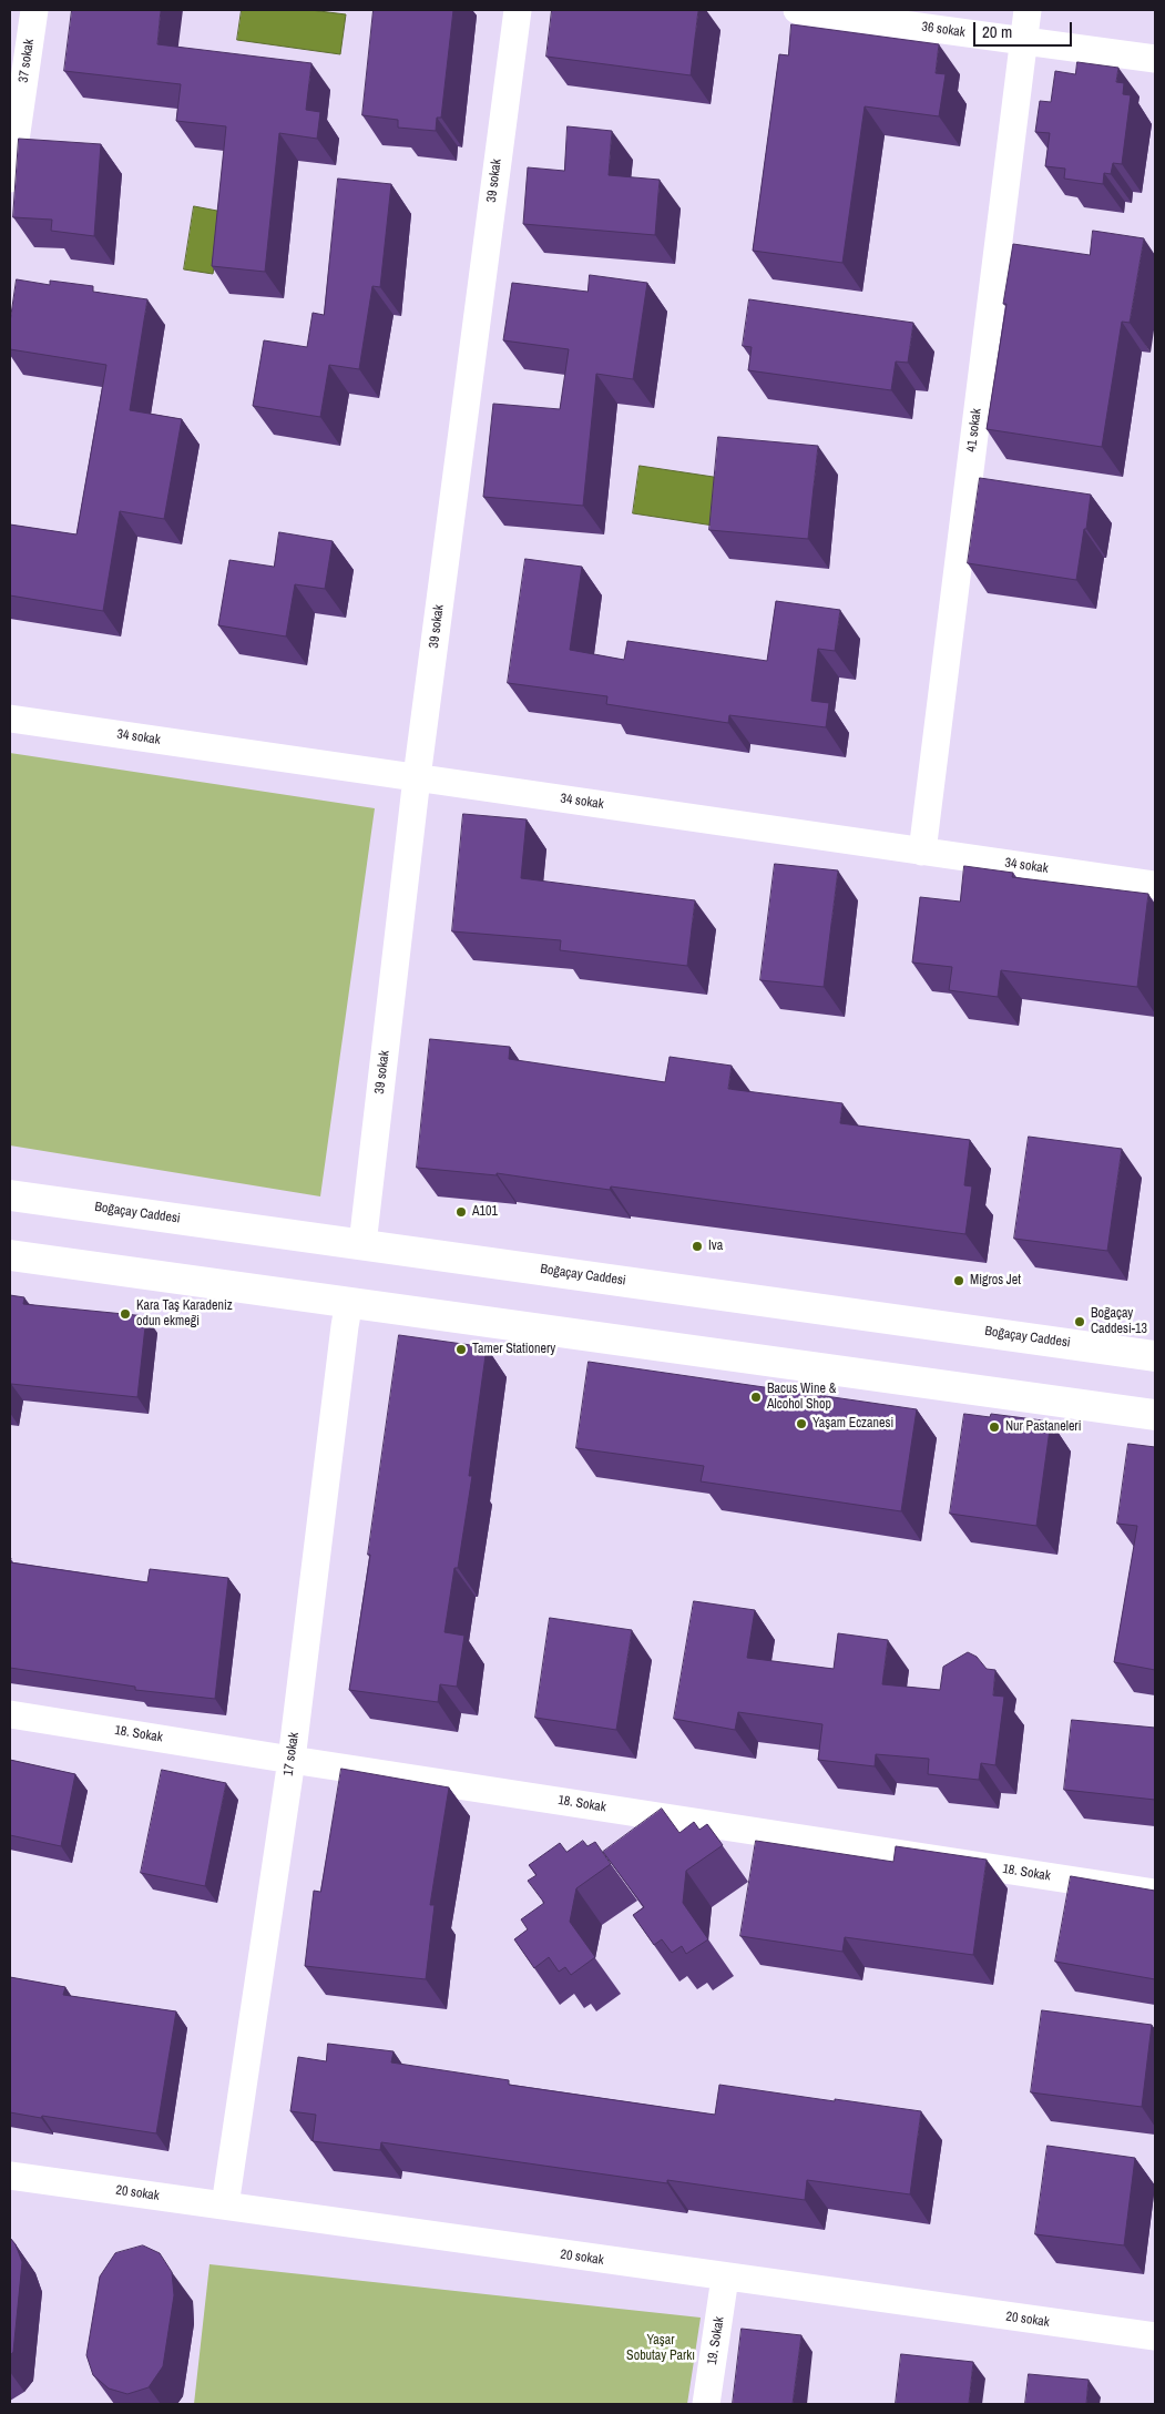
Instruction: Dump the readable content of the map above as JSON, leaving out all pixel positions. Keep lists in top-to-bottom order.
{
  "streets": {
    "main road": ["Boğaçay Caddesi"],
    "street": [
      "36 sokak",
      "37 sokak",
      "39 sokak",
      "41 sokak",
      "34 sokak",
      "18. Sokak",
      "17 sokak",
      "20 sokak",
      "19. Sokak"
    ]
  },
  "crossings": [
    ["36 sokak", "41 sokak"],
    ["39 sokak", "34 sokak"],
    ["39 sokak", "Boğaçay Caddesi"],
    ["41 sokak", "34 sokak"],
    ["18. Sokak", "17 sokak"],
    ["17 sokak", "20 sokak"],
    ["20 sokak", "19. Sokak"]
  ],
  "parks": ["Yaşar Sobutay Parkı"],
  "places": [
    "A101",
    "Iva",
    "Migros Jet",
    "Kara Taş Karadeniz odun ekmeği",
    "Boğaçay Caddesi-13",
    "Tamer Stationery",
    "Bacus Wine & Alcohol Shop",
    "Yaşam Eczanesi",
    "Nur Pastaneleri"
  ],
  "scale_bar": "20 m"
}
